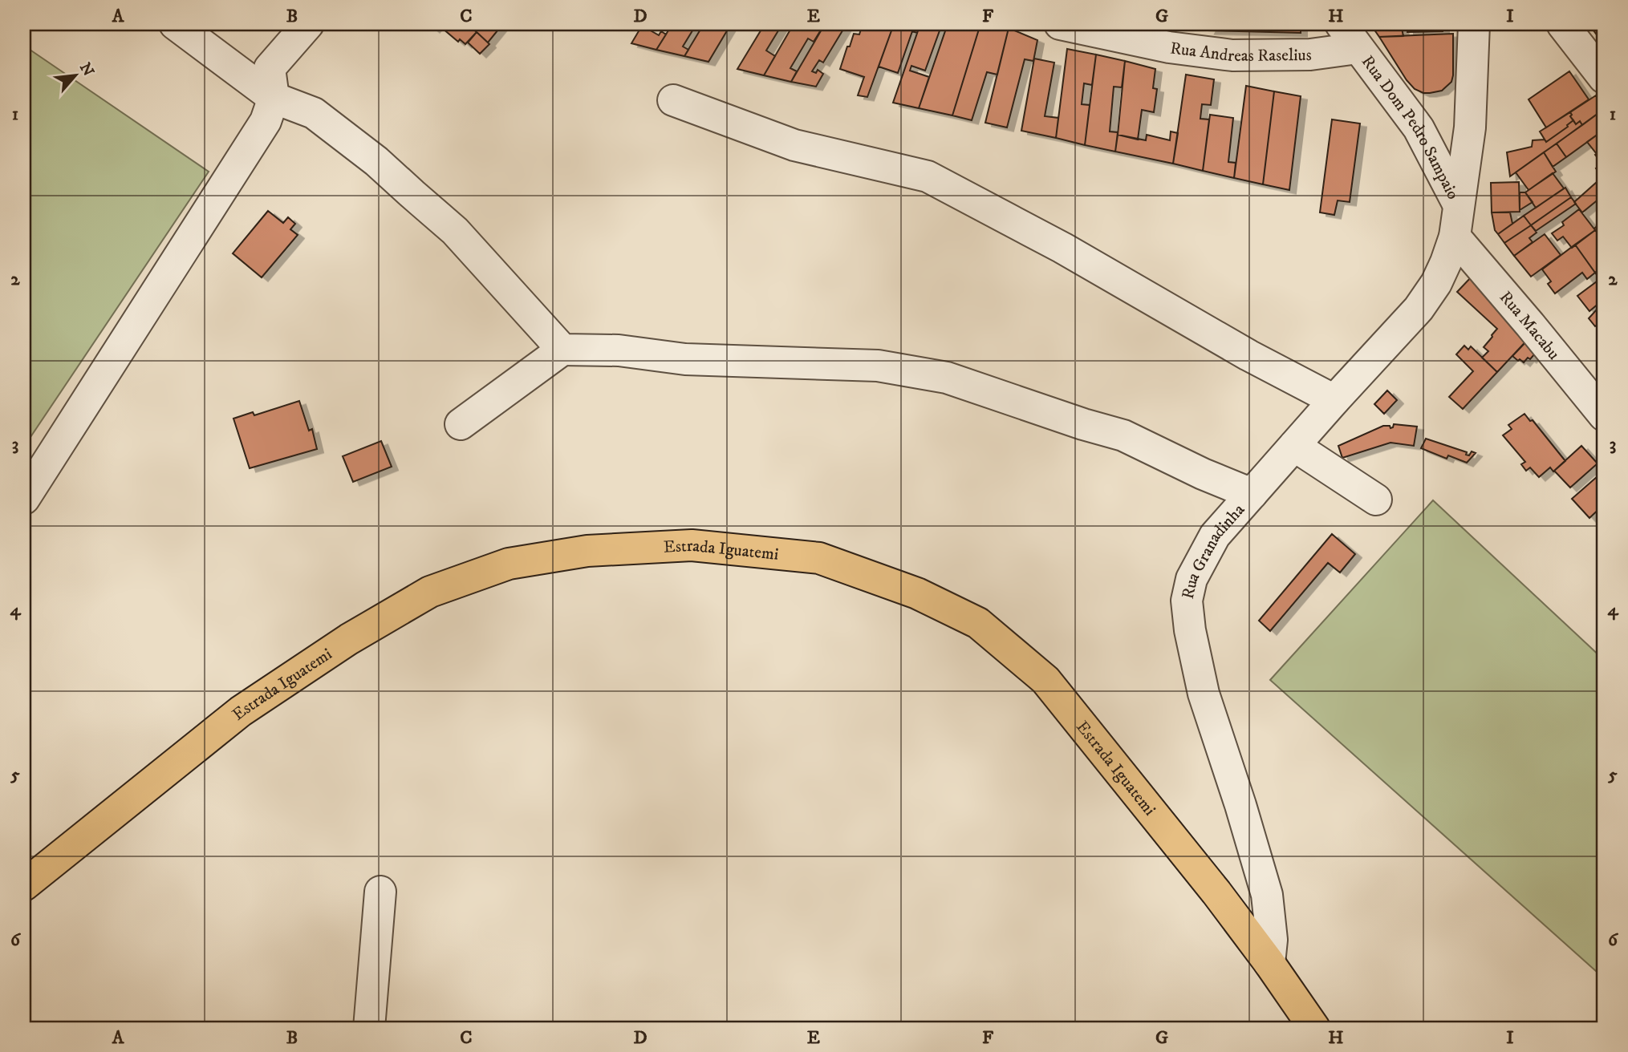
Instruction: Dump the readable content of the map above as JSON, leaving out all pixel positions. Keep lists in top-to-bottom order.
{
  "streets": {
    "main road": ["Estrada Iguatemi"],
    "street": [
      "Rua Andreas Raselius",
      "Rua Dom Pedro Sampaio",
      "Rua Macabu",
      "Rua Granadinha"
    ]
  },
  "crossings": [
    ["Rua Andreas Raselius", "Rua Dom Pedro Sampaio"],
    ["Rua Dom Pedro Sampaio", "Rua Granadinha"],
    ["Rua Macabu", "Rua Granadinha"],
    ["Estrada Iguatemi", "Rua Granadinha"]
  ],
  "north": "top right",
  "grid": {
    "columns": [
      "A",
      "B",
      "C",
      "D",
      "E",
      "F",
      "G",
      "H",
      "I"
    ],
    "rows": [
      "1",
      "2",
      "3",
      "4",
      "5",
      "6"
    ]
  }
}
